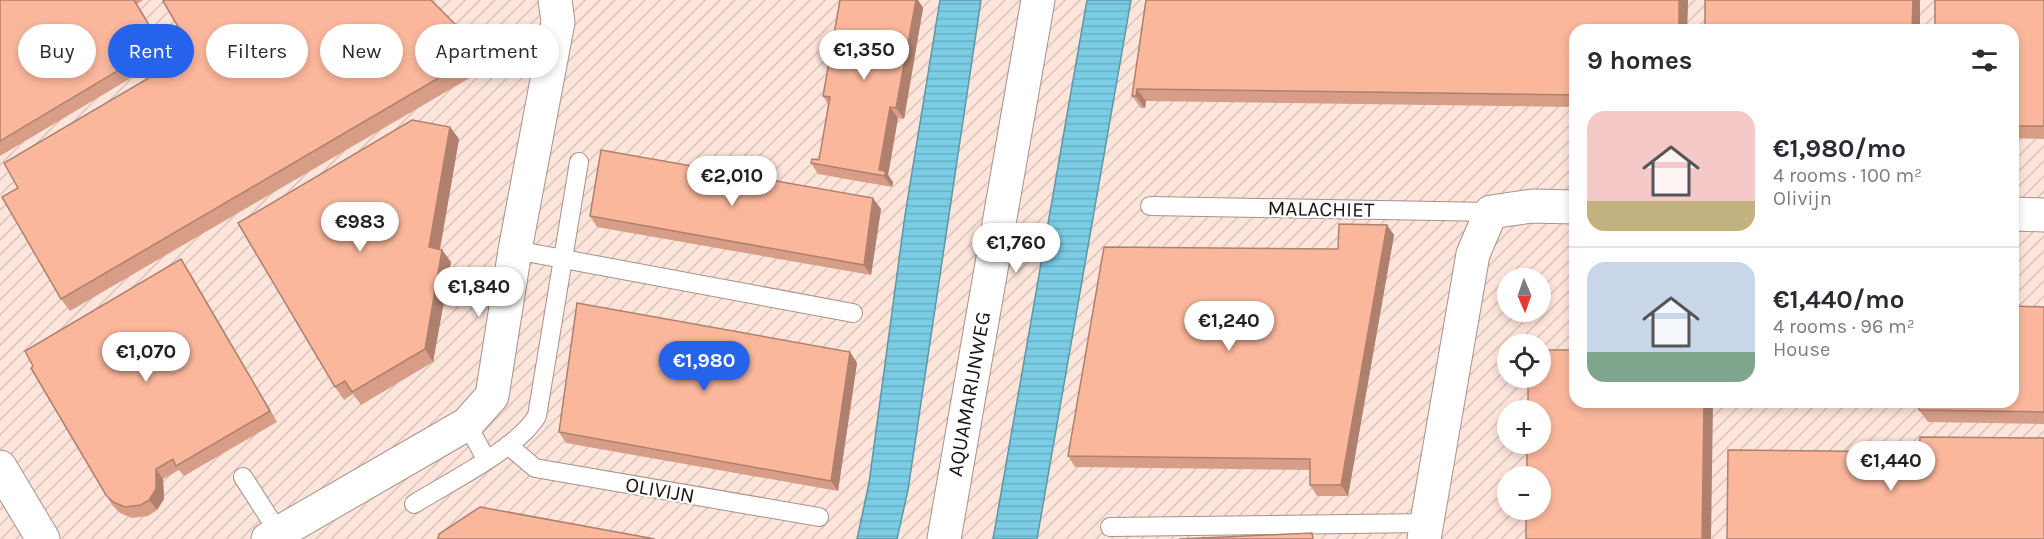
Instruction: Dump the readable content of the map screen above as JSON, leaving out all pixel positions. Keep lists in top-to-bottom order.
{
  "streets": {
    "street": ["MALACHIET", "AQUAMARIJNWEG"],
    "lane": ["OLIVIJN"]
  },
  "north": "bottom",
  "page": {
    "chip": [
      "Buy",
      "Rent",
      "Filters",
      "New",
      "Apartment"
    ],
    "heading": "9 homes",
    "price": [
      "€1,350",
      "€2,010",
      "€983",
      "€1,760",
      "€1,840",
      "€1,240",
      "€1,070",
      "€1,980",
      "€1,440"
    ],
    "list": [
      {
        "name": "€1,980/mo",
        "note": "4 rooms · 100 m² · Olivijn"
      },
      {
        "name": "€1,440/mo",
        "note": "4 rooms · 96 m² · House"
      }
    ],
    "map_buttons": ["+", "−"]
  }
}
